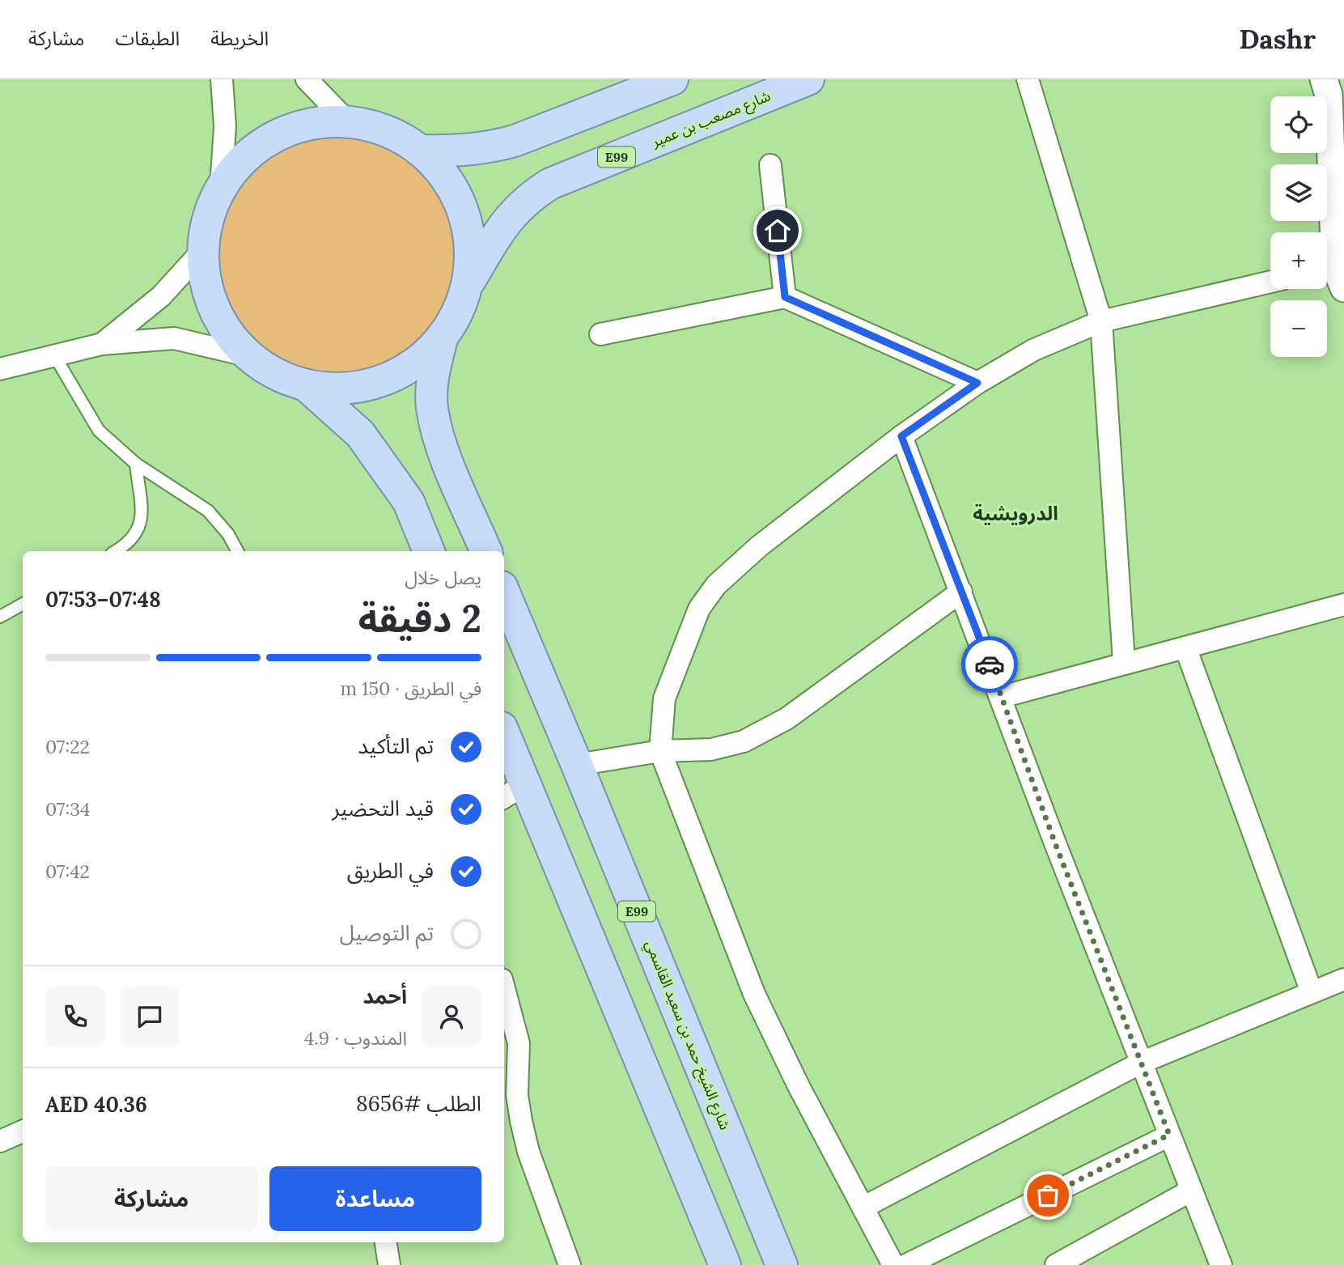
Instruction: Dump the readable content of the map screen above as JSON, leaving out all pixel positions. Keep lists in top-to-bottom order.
{
  "streets": {
    "main road": ["شارع مصعب بن عمير", "E99", "شارع الشيخ حمد بن سعيد القاسمي"]
  },
  "districts": ["الدرويشية"],
  "page": {
    "header": "Dashr",
    "nav": ["الخريطة", "الطبقات", "مشاركة"],
    "map_buttons": ["+", "−"],
    "heading": ["2 دقيقة", "يصل خلال", "07:48–07:53"],
    "panel": [
      "أحمد",
      "المندوب · 4.9",
      "الطلب #8656",
      "AED 40.36"
    ],
    "bar": "في الطريق · 150 m",
    "list": [
      ["تم التأكيد", "07:22"],
      ["قيد التحضير", "07:34"],
      ["في الطريق", "07:42"],
      "تم التوصيل"
    ],
    "buttons": ["مساعدة", "مشاركة"]
  }
}
